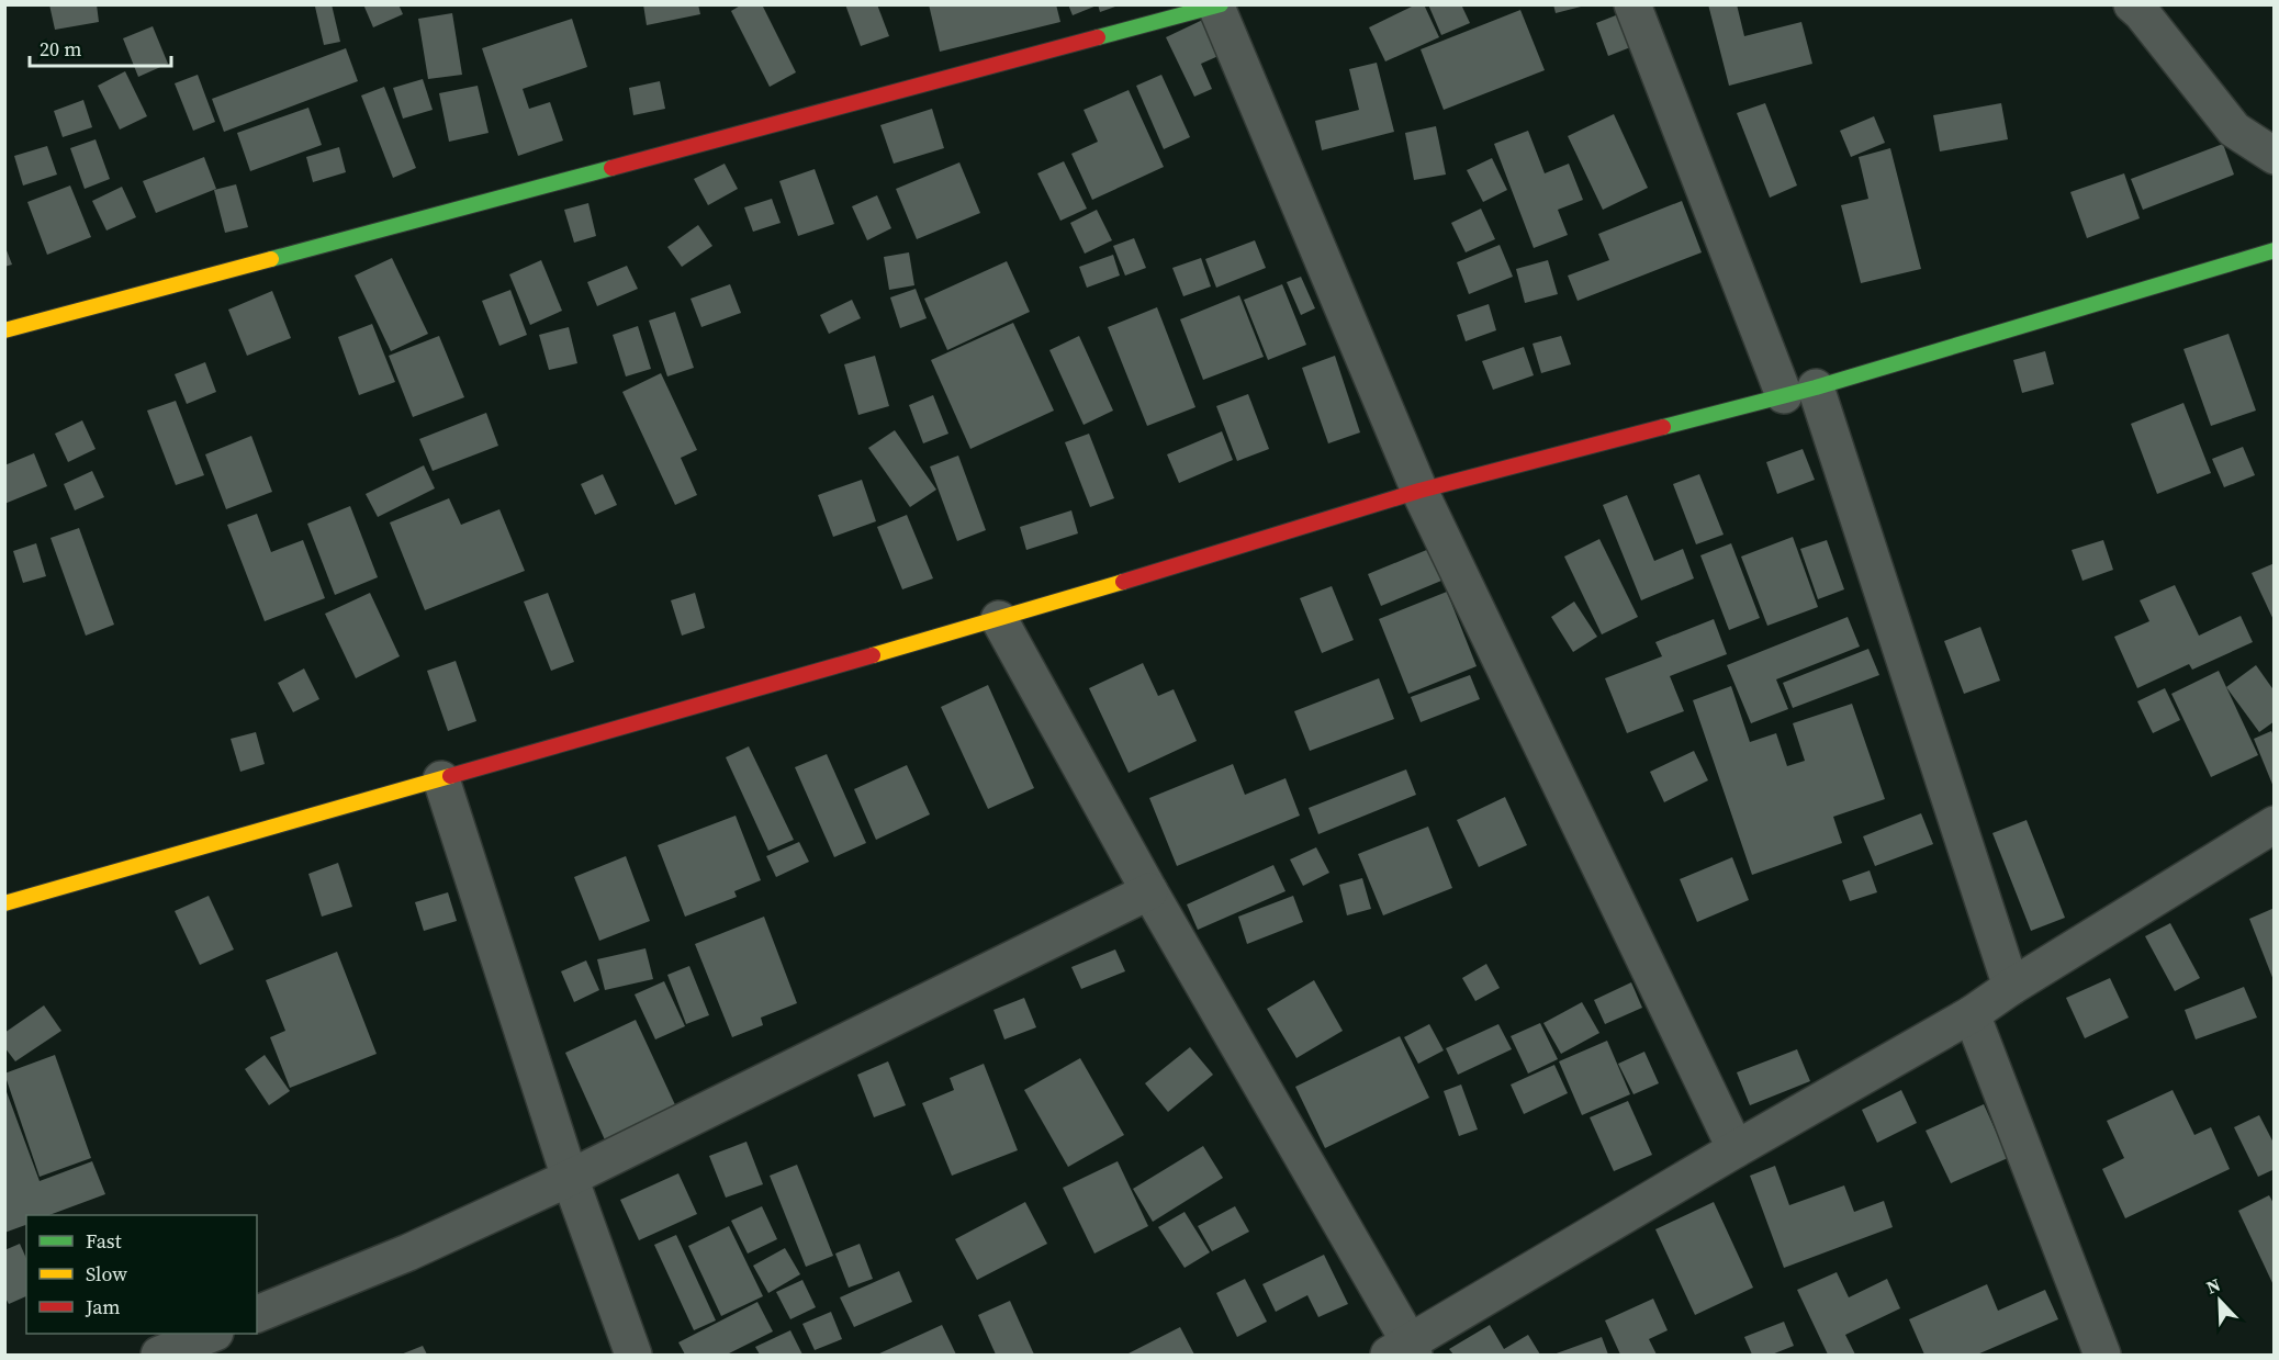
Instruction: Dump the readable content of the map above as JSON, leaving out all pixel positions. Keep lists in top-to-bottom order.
{
  "legend": ["Fast", "Slow", "Jam"],
  "scale_bar": "20 m",
  "north": "top left"
}
